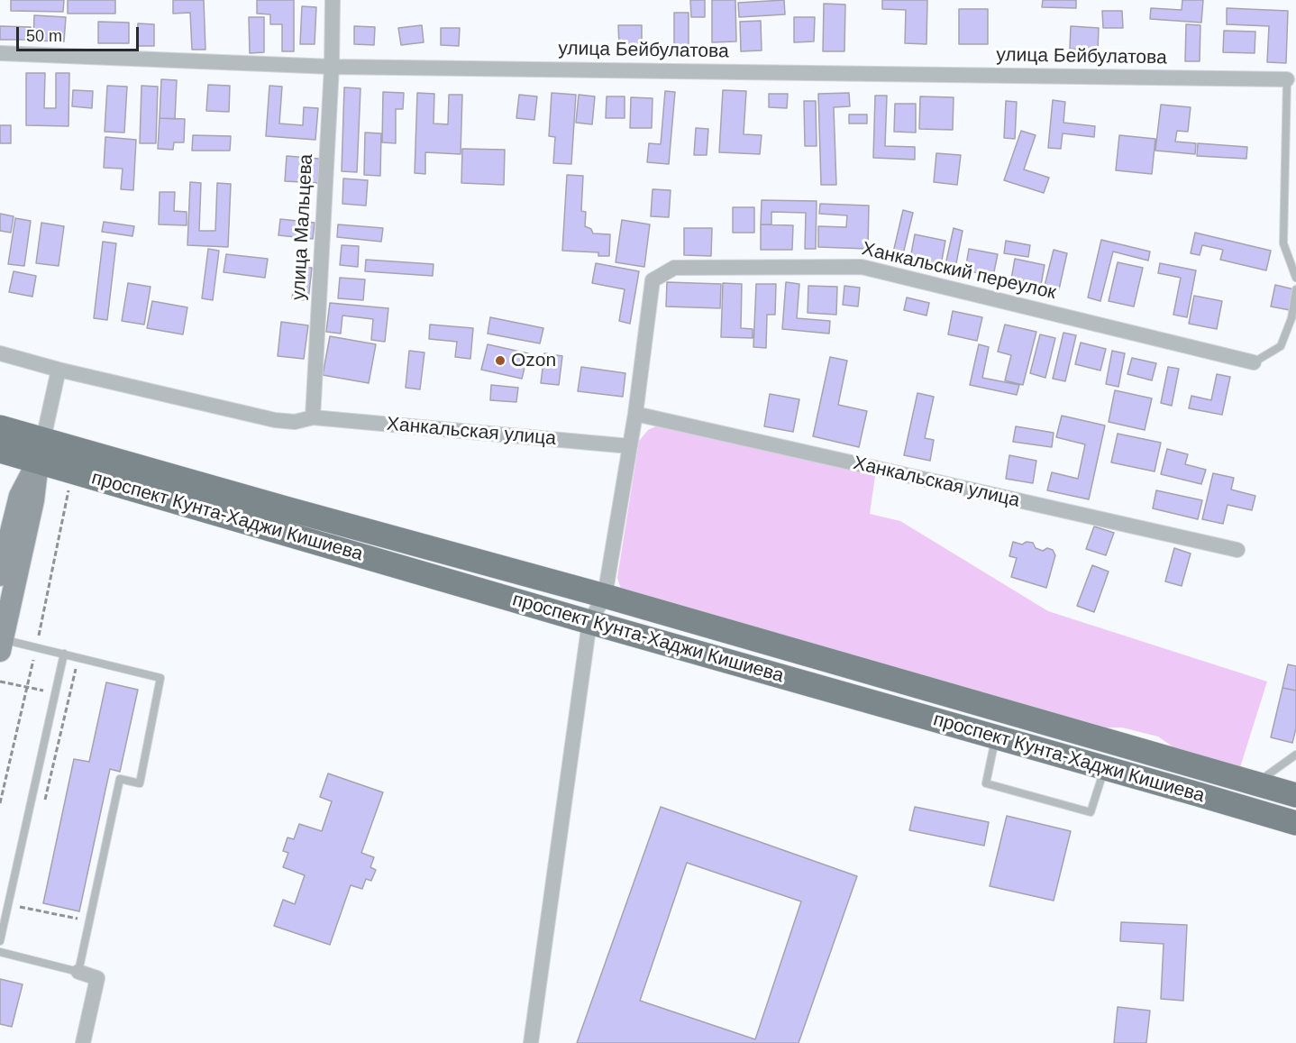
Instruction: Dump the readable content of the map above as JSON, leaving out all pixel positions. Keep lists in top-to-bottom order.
{
  "streets": {
    "main road": ["проспект Кунта-Хаджи Кишиева"],
    "street": [
      "улица Бейбулатова",
      "улица Мальцева",
      "Ханкальский переулок",
      "Ханкальская улица"
    ]
  },
  "crossings": [
    ["улица Бейбулатова", "улица Мальцева"],
    ["улица Мальцева", "Ханкальская улица"],
    ["Ханкальский переулок", "Ханкальская улица"]
  ],
  "places": ["Ozon"],
  "scale_bar": "50 m"
}
